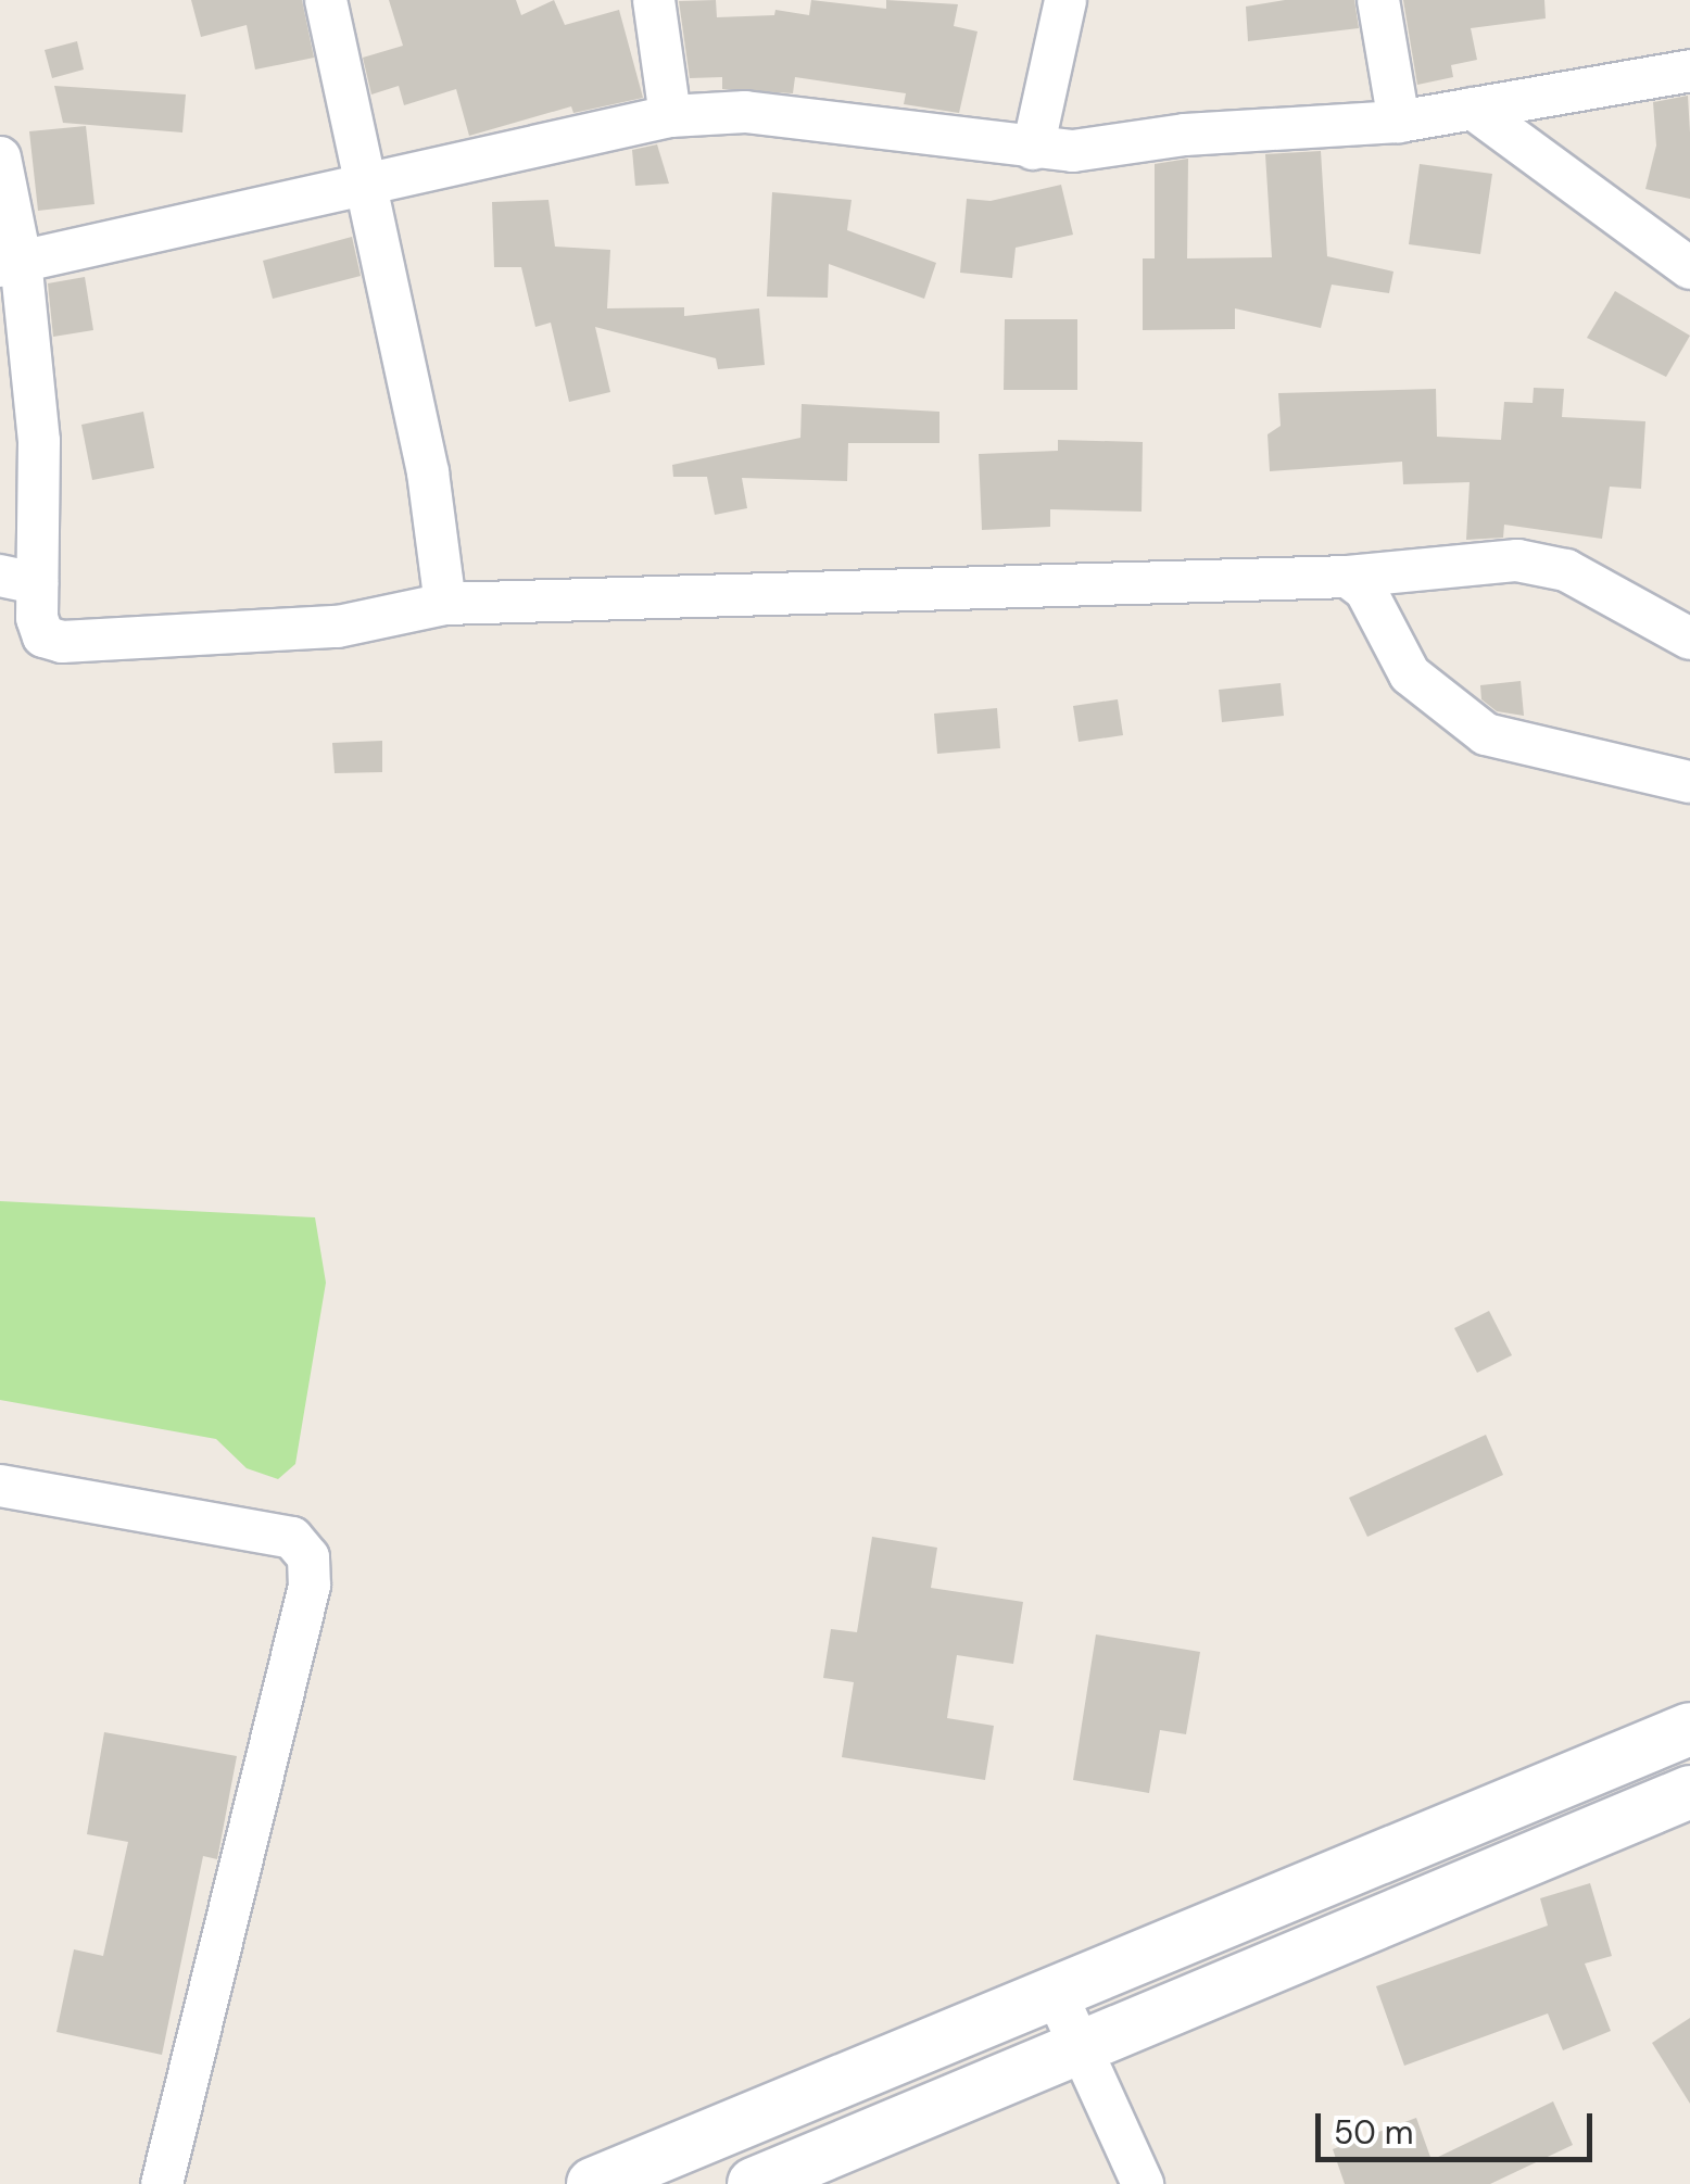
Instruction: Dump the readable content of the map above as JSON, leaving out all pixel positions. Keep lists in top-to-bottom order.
{
  "scale_bar": "50 m"
}
